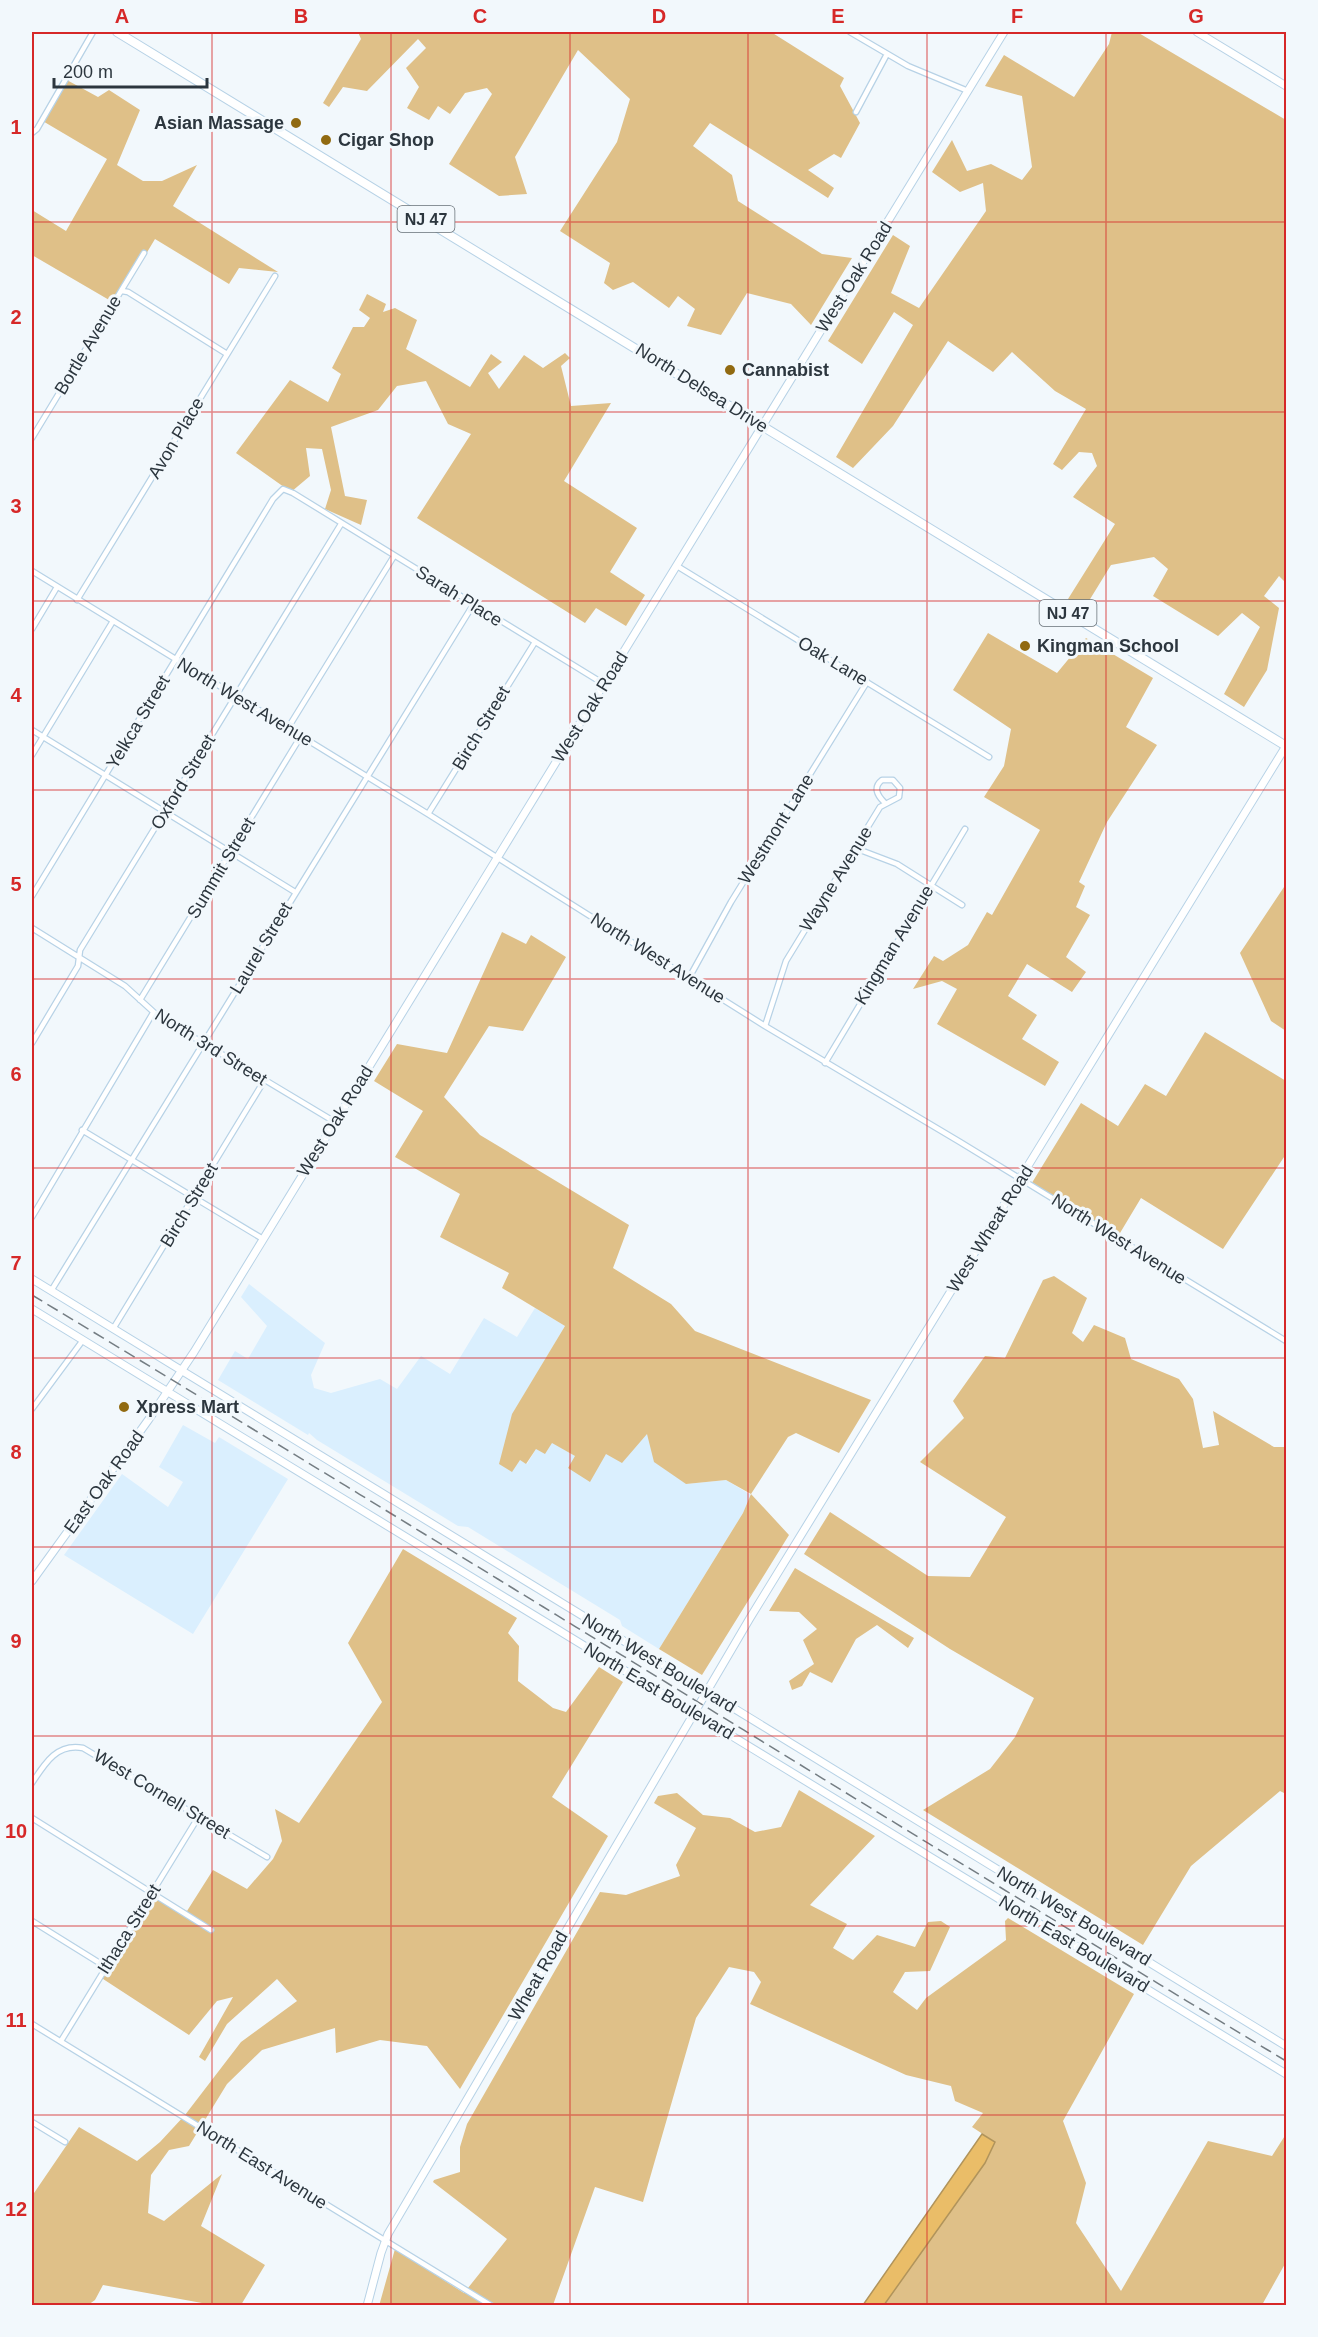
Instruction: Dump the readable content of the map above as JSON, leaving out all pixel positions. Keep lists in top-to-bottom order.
{
  "streets": {
    "main road": ["NJ 47", "North Delsea Drive"],
    "street": [
      "West Oak Road",
      "Bortle Avenue",
      "Avon Place",
      "Sarah Place",
      "Oak Lane",
      "North West Avenue",
      "Yelkca Street",
      "Birch Street",
      "Oxford Street",
      "Westmont Lane",
      "Summit Street",
      "Wayne Avenue",
      "Kingman Avenue",
      "Laurel Street",
      "North 3rd Street",
      "West Wheat Road",
      "East Oak Road",
      "North West Boulevard",
      "North East Boulevard",
      "West Cornell Street",
      "Ithaca Street",
      "Wheat Road",
      "North East Avenue"
    ]
  },
  "crossings": [
    ["West Oak Road", "North Delsea Drive"],
    ["West Oak Road", "Sarah Place"],
    ["West Oak Road", "Oak Lane"],
    ["West Oak Road", "North West Avenue"],
    ["West Oak Road", "North 3rd Street"],
    ["West Oak Road", "East Oak Road"],
    ["West Oak Road", "North West Boulevard"],
    ["North Delsea Drive", "West Wheat Road"],
    ["Avon Place", "North West Avenue"],
    ["Sarah Place", "Yelkca Street"],
    ["Sarah Place", "Birch Street"],
    ["Sarah Place", "Oxford Street"],
    ["Sarah Place", "Laurel Street"],
    ["Oak Lane", "Westmont Lane"],
    ["North West Avenue", "Yelkca Street"],
    ["North West Avenue", "Birch Street"],
    ["North West Avenue", "Oxford Street"],
    ["North West Avenue", "Westmont Lane"],
    ["North West Avenue", "Summit Street"],
    ["North West Avenue", "Wayne Avenue"],
    ["North West Avenue", "Kingman Avenue"],
    ["North West Avenue", "Laurel Street"],
    ["North West Avenue", "West Wheat Road"],
    ["Birch Street", "North 3rd Street"],
    ["Birch Street", "North West Boulevard"],
    ["Oxford Street", "North 3rd Street"],
    ["Summit Street", "North 3rd Street"],
    ["Laurel Street", "North 3rd Street"],
    ["Laurel Street", "North West Boulevard"],
    ["West Wheat Road", "North West Boulevard"],
    ["West Wheat Road", "North East Boulevard"],
    ["West Wheat Road", "Wheat Road"],
    ["East Oak Road", "North East Boulevard"],
    ["North East Boulevard", "Wheat Road"],
    ["West Cornell Street", "Ithaca Street"],
    ["Ithaca Street", "North East Avenue"],
    ["Wheat Road", "North East Avenue"]
  ],
  "places": [
    "Asian Massage",
    "Cigar Shop",
    "Cannabist",
    "Kingman School",
    "Xpress Mart"
  ],
  "scale_bar": "200 m",
  "grid": {
    "columns": [
      "A",
      "B",
      "C",
      "D",
      "E",
      "F",
      "G"
    ],
    "rows": [
      "1",
      "2",
      "3",
      "4",
      "5",
      "6",
      "7",
      "8",
      "9",
      "10",
      "11",
      "12"
    ]
  }
}
